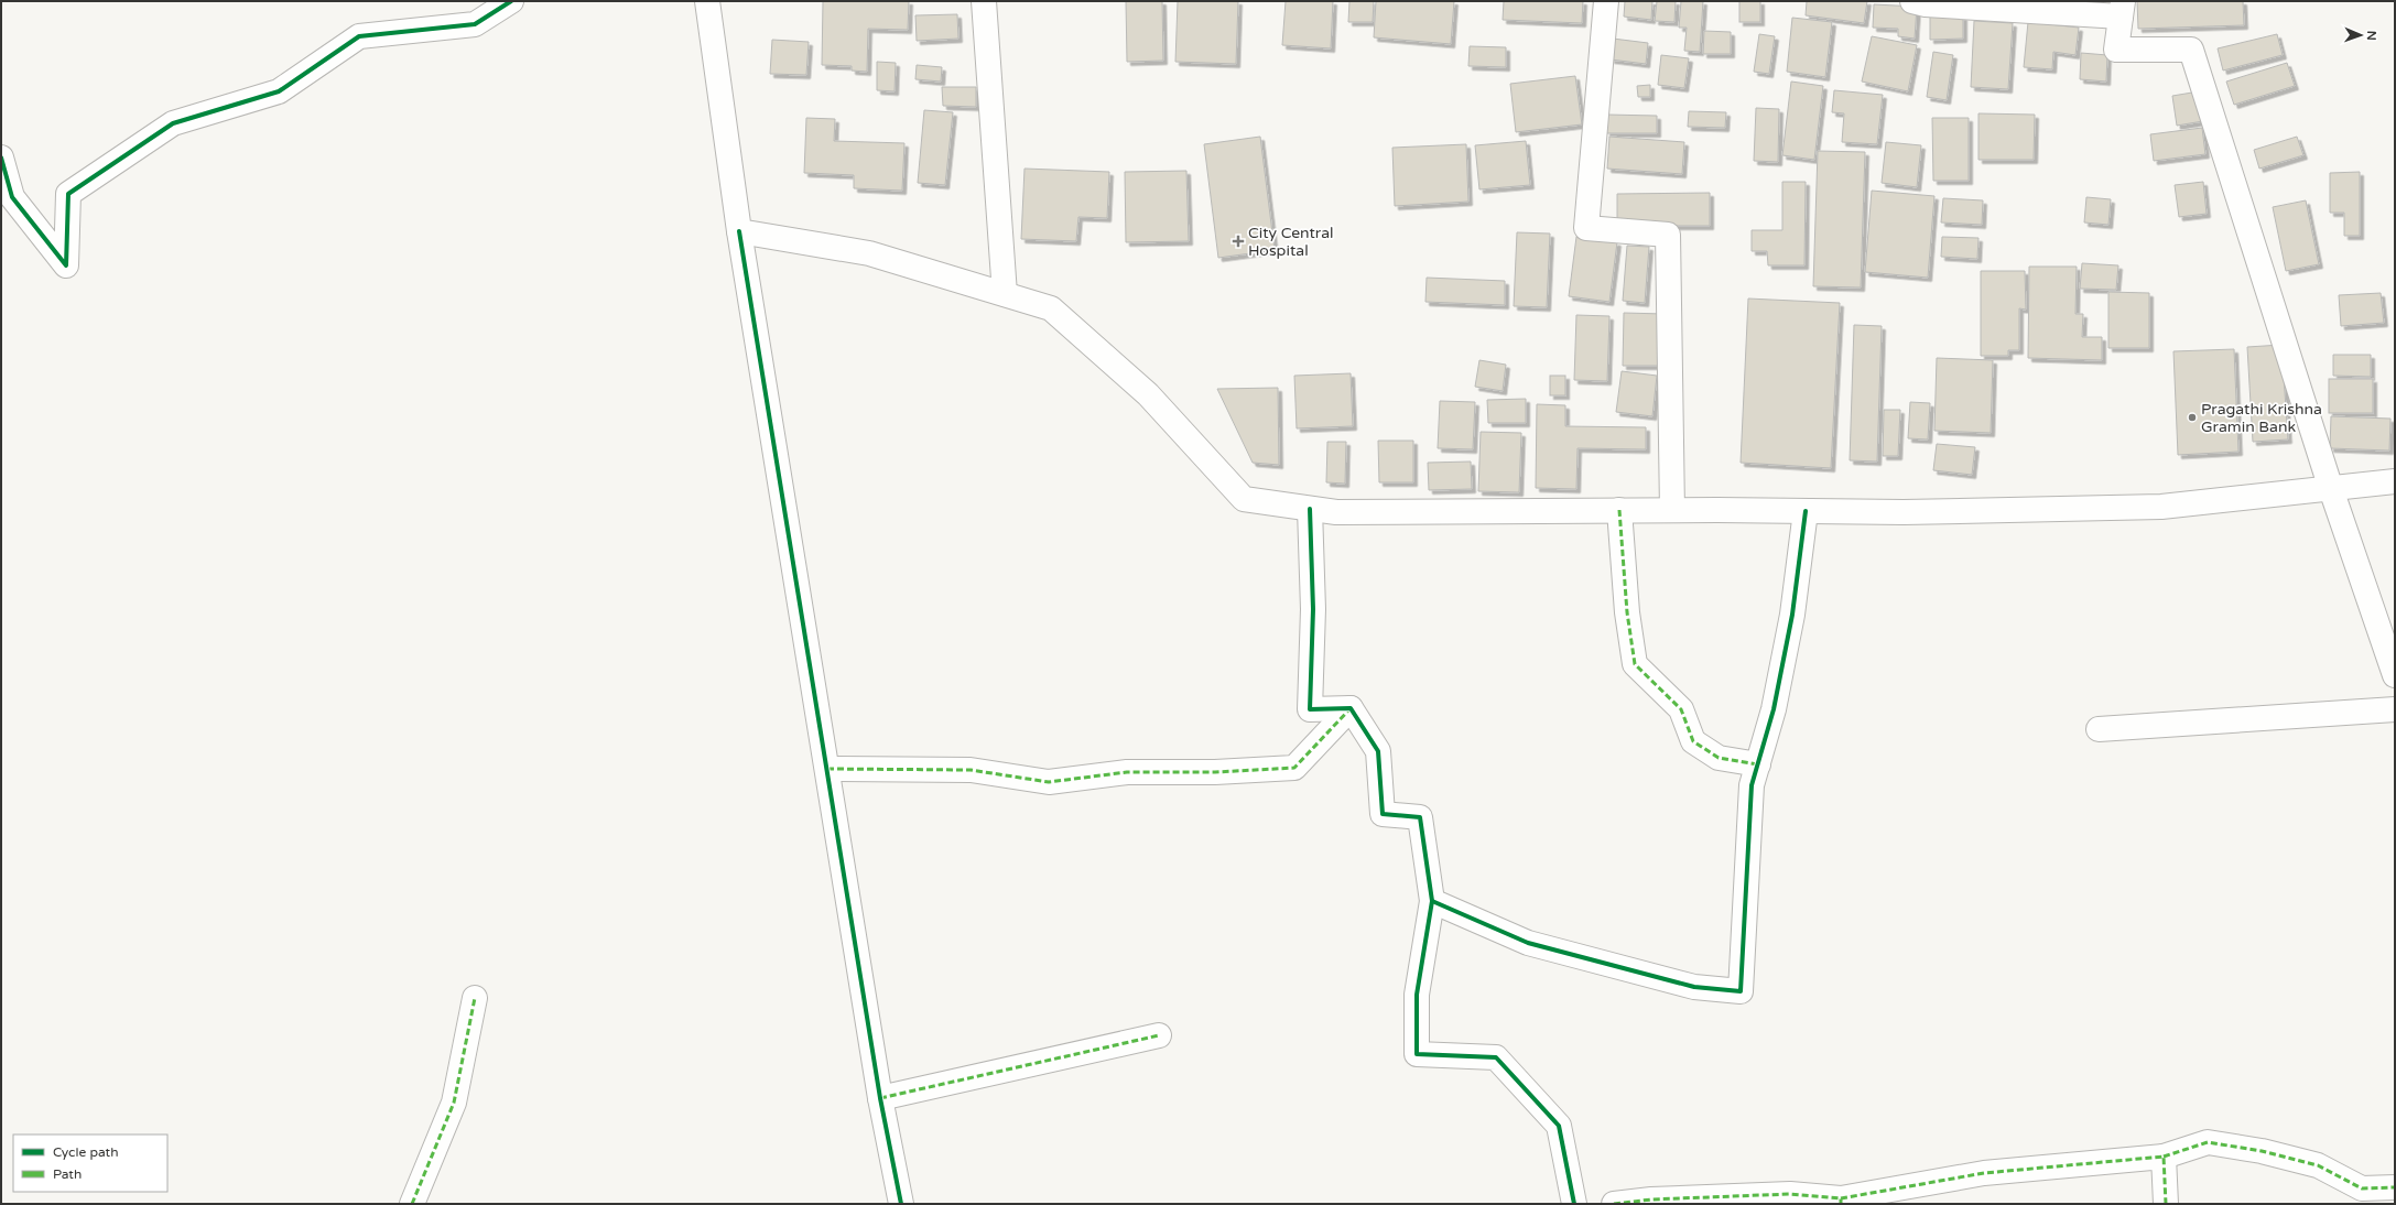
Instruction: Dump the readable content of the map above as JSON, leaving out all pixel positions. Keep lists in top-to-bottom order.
{
  "places": {
    "health": ["City Central Hospital"],
    "other": ["Pragathi Krishna Gramin Bank"]
  },
  "legend": ["Cycle path", "Path"],
  "north": "right"
}
